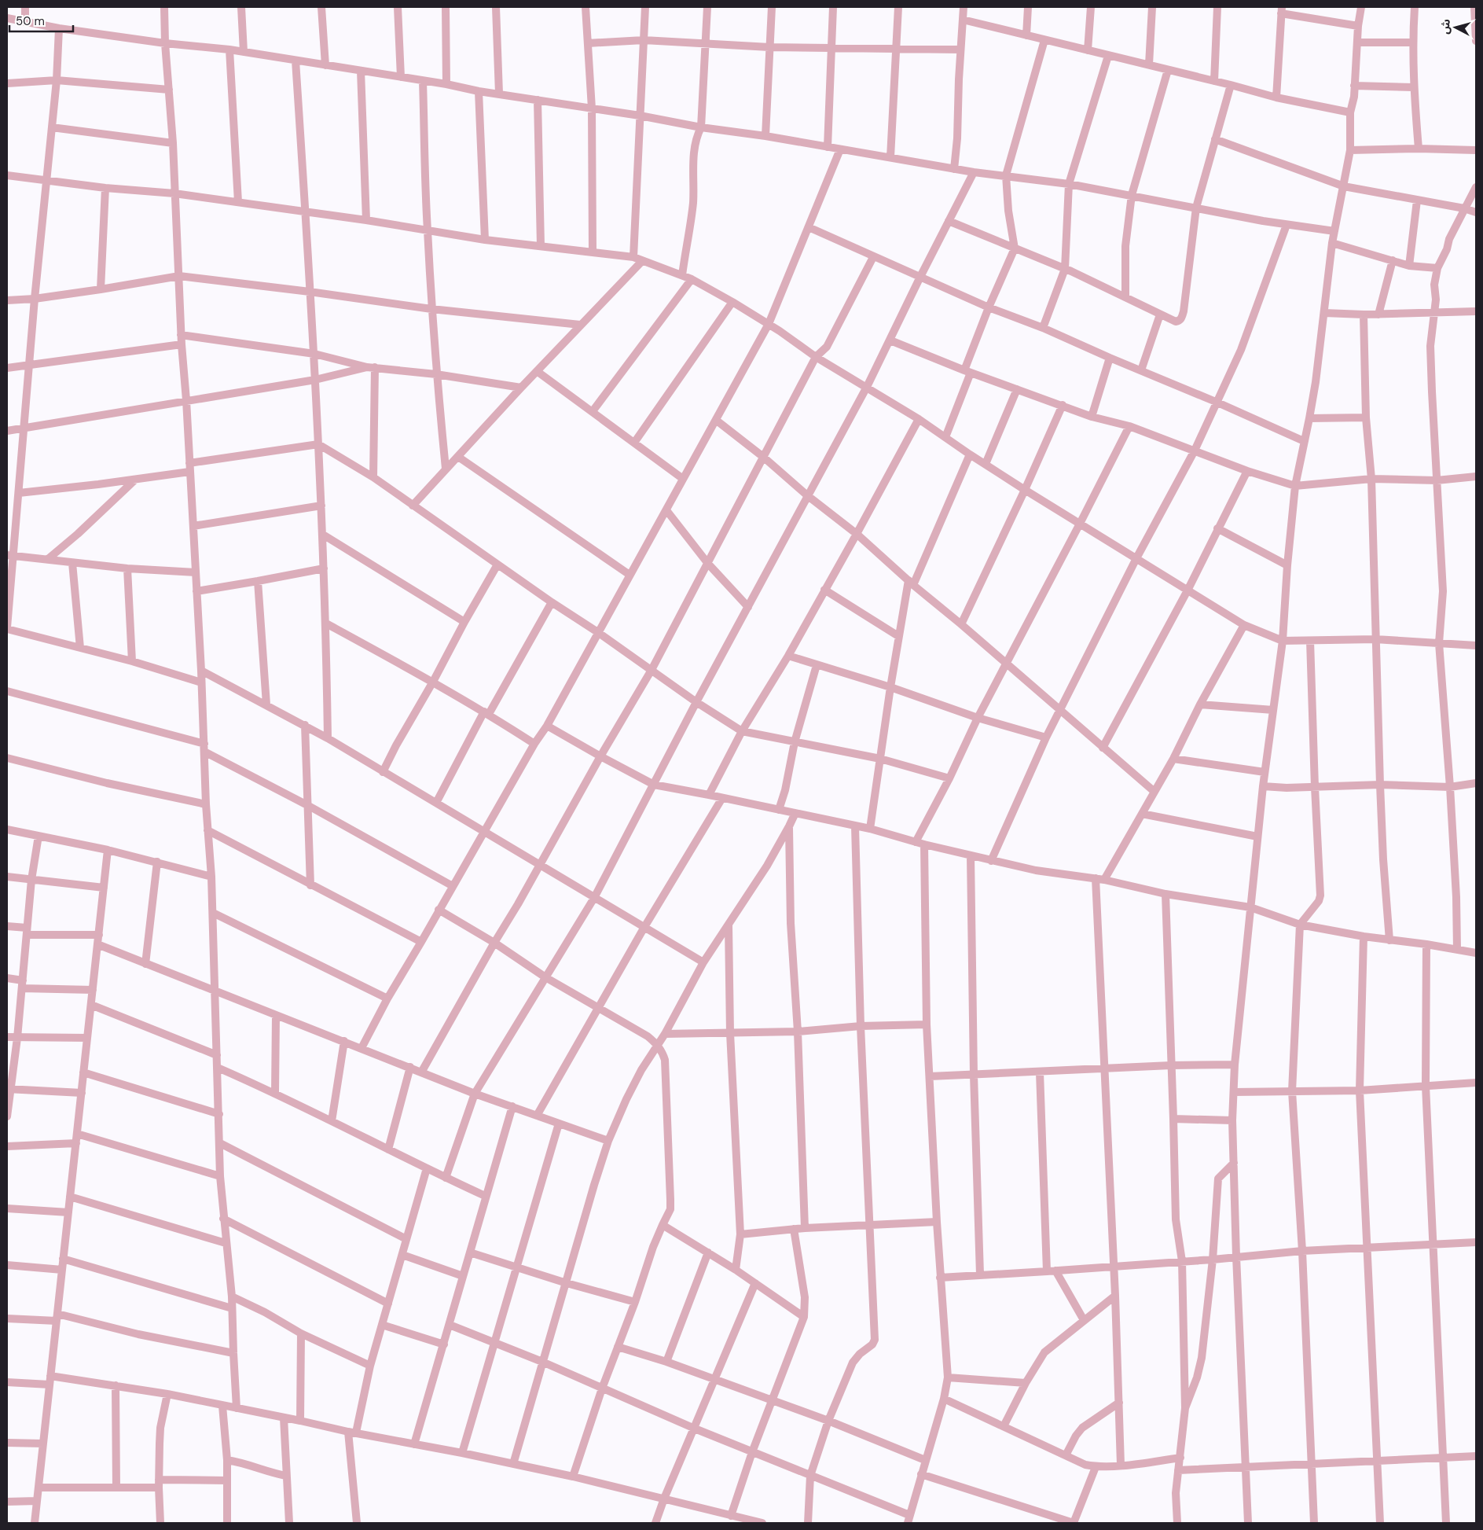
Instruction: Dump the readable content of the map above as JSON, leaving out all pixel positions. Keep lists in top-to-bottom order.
{
  "scale_bar": "50 m",
  "north": "left"
}
